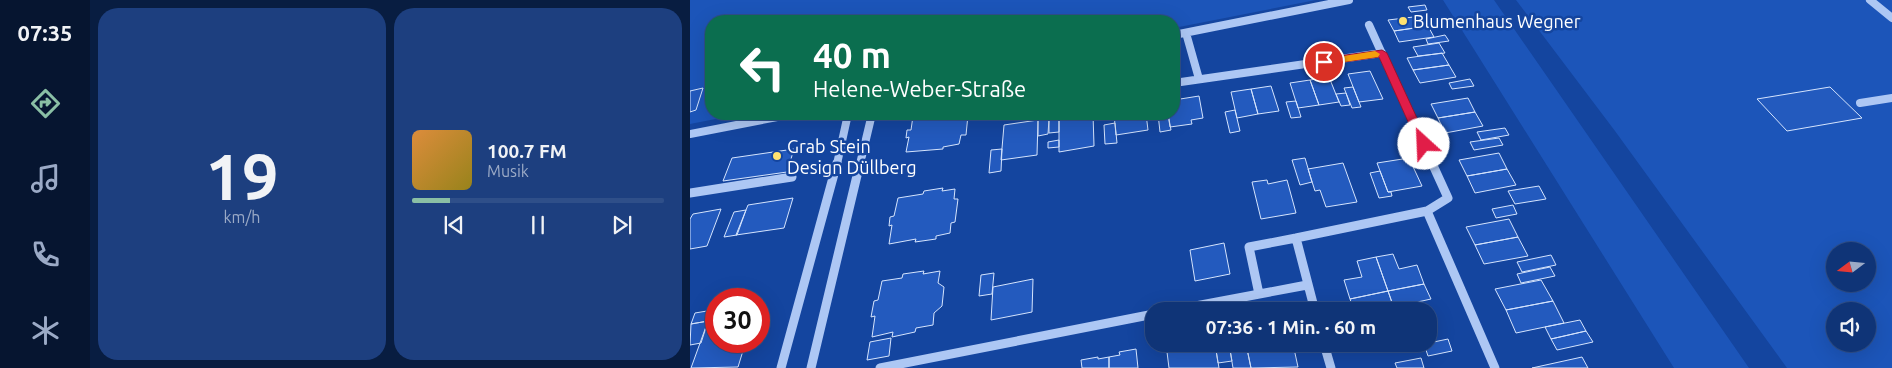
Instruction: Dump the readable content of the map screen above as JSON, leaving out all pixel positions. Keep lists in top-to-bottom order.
{
  "places": ["Blumenhaus Wegner", "Grab Stein Design Düllberg"],
  "north": "left",
  "page": {
    "tabs": "07:35",
    "tile": ["19", "km/h"],
    "turn": ["40 m", "Helene-Weber-Straße"],
    "song": ["100.7 FM", "Musik"],
    "limit": "30",
    "trip": "07:36 · 1 Min. · 60 m"
  }
}
